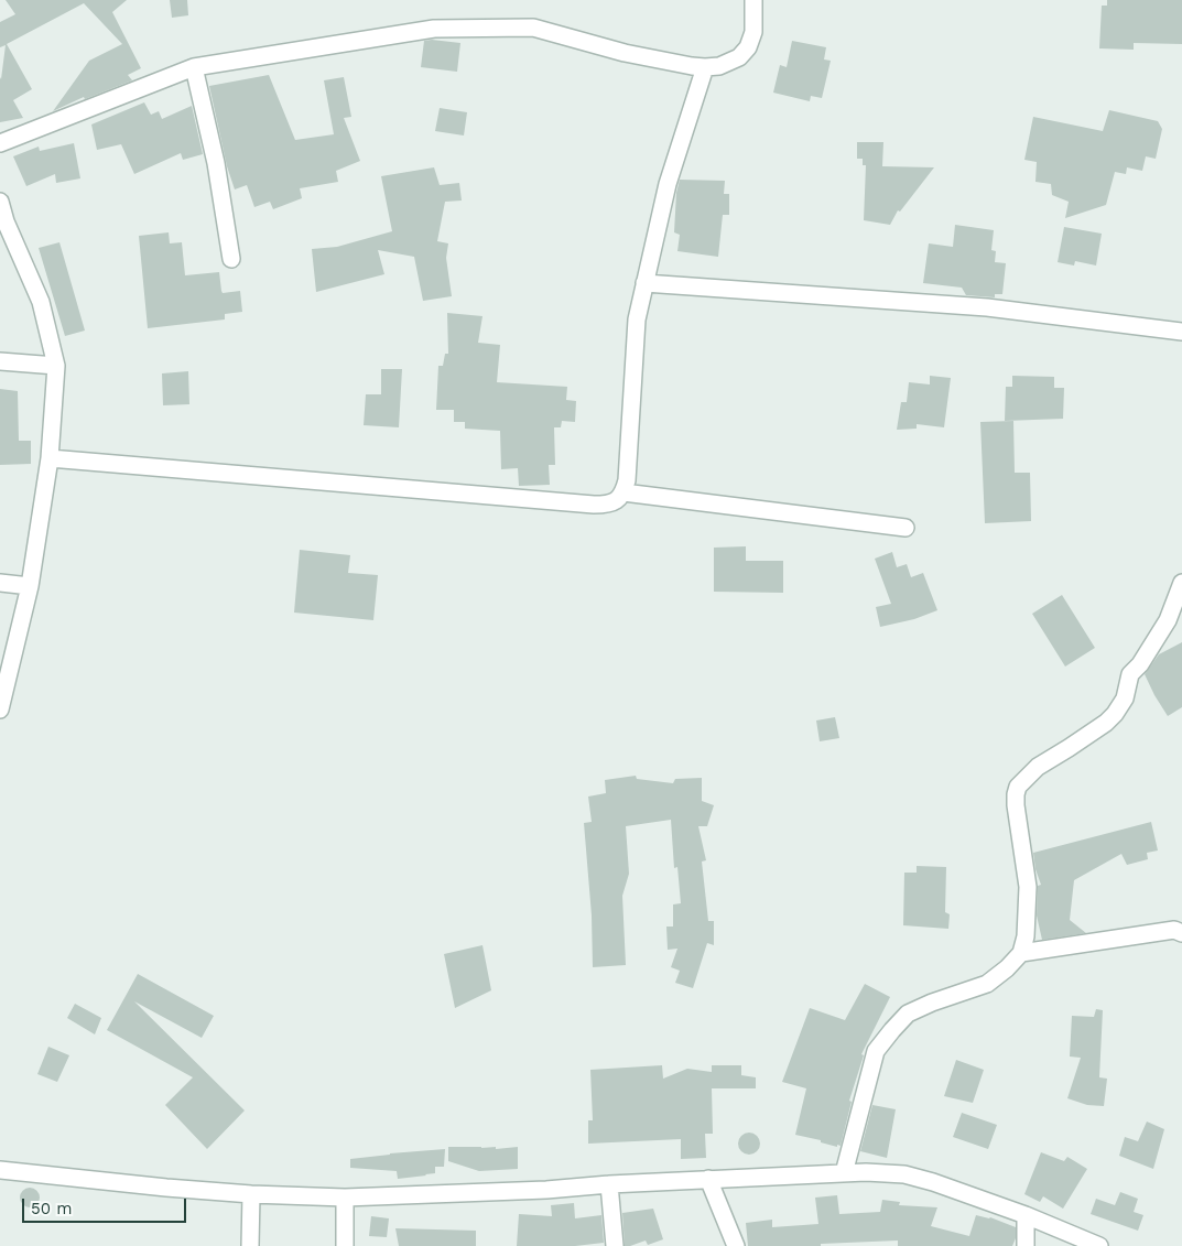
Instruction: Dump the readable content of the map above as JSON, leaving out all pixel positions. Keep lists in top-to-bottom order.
{
  "scale_bar": "50 m"
}
